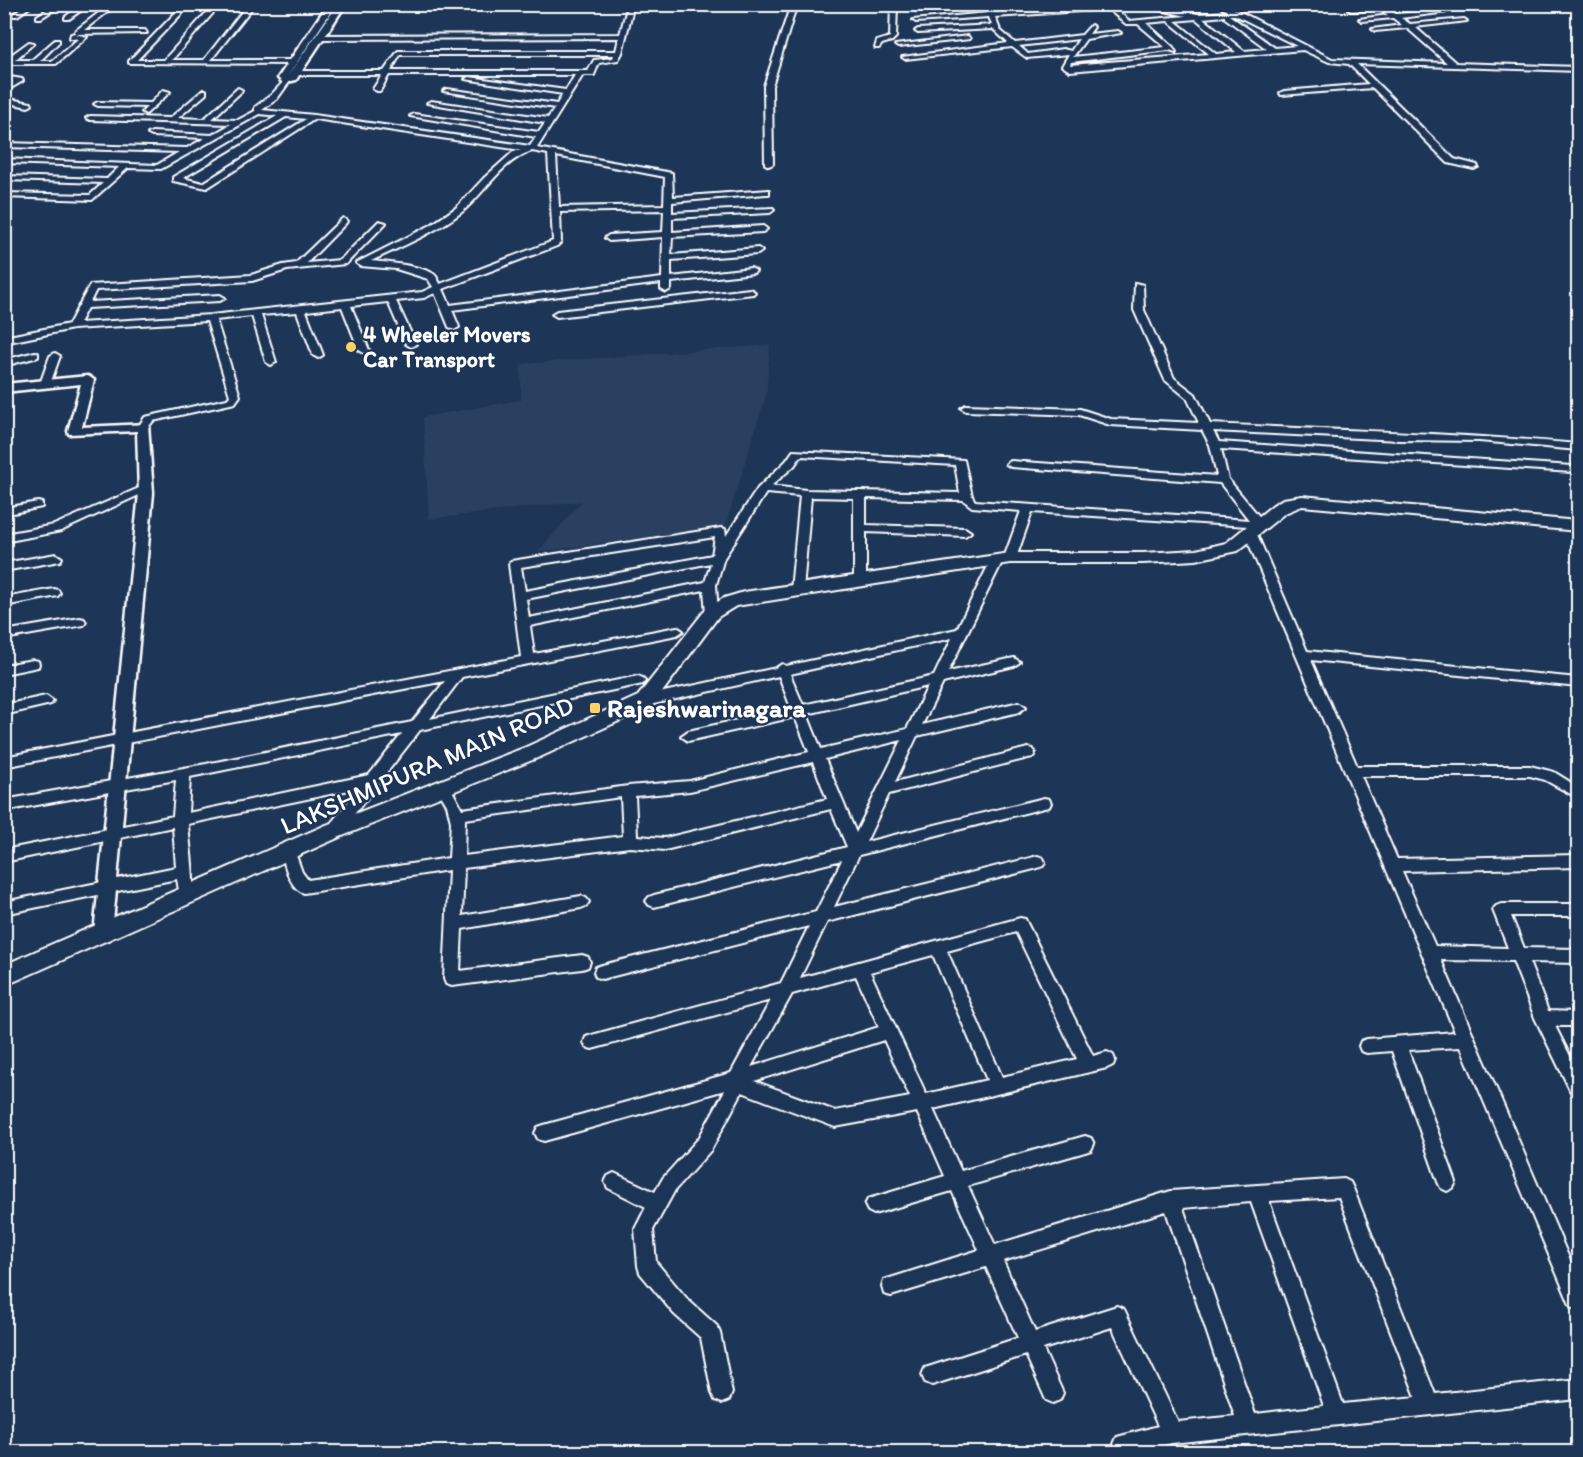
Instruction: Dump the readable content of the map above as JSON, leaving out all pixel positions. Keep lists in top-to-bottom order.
{
  "streets": {
    "main road": ["LAKSHMIPURA MAIN ROAD"]
  },
  "places": {
    "other": ["4 Wheeler Movers Car Transport"],
    "transit": ["Rajeshwarinagara"]
  }
}
